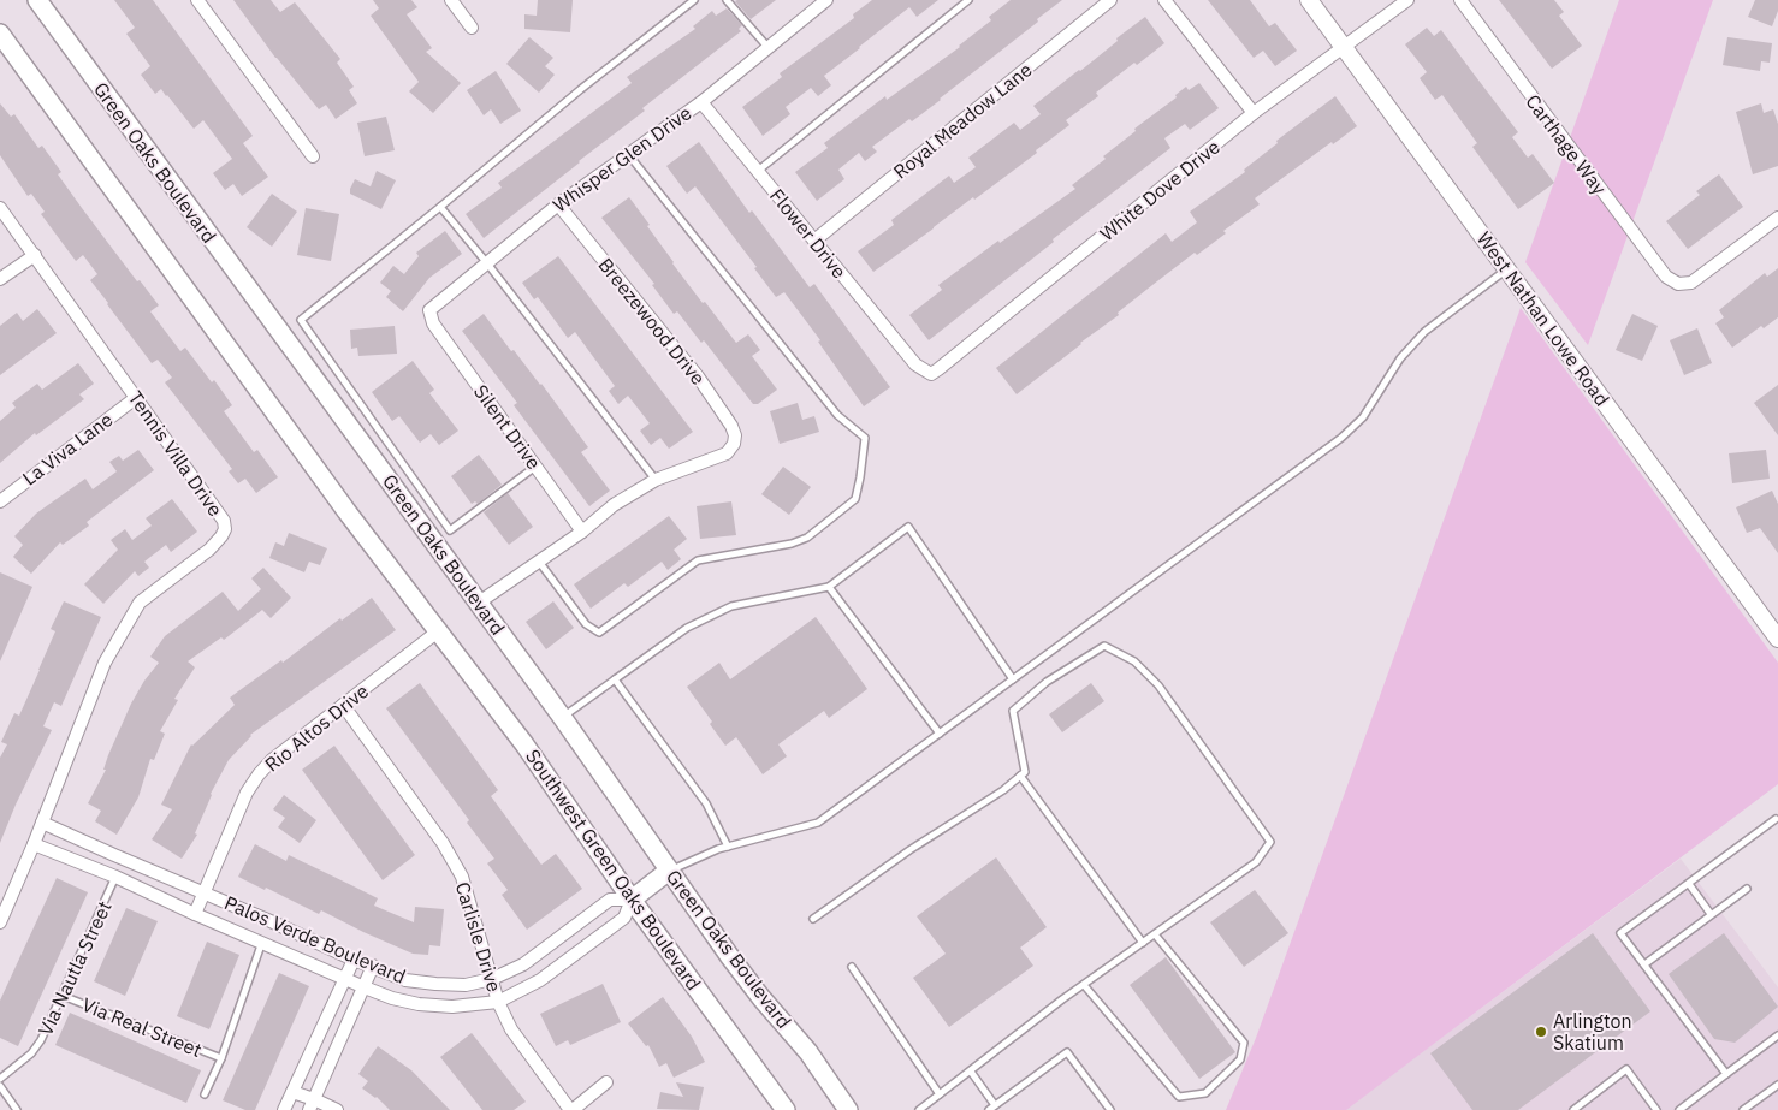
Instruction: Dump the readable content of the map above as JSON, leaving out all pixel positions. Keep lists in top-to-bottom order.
{
  "streets": {
    "main road": ["Green Oaks Boulevard", "Southwest Green Oaks Boulevard"],
    "street": [
      "Royal Meadow Lane",
      "Carthage Way",
      "Whisper Glen Drive",
      "White Dove Drive",
      "Flower Drive",
      "West Nathan Lowe Road",
      "Breezewood Drive",
      "Silent Drive",
      "La Viva Lane",
      "Tennis Villa Drive",
      "Rio Altos Drive",
      "Carlisle Drive",
      "Palos Verde Boulevard"
    ],
    "lane": ["Via Nautla Street", "Via Real Street"]
  },
  "crossings": [
    ["Royal Meadow Lane", "Flower Drive"],
    ["Whisper Glen Drive", "Flower Drive"],
    ["Whisper Glen Drive", "Breezewood Drive"],
    ["Whisper Glen Drive", "Silent Drive"],
    ["White Dove Drive", "Flower Drive"],
    ["White Dove Drive", "West Nathan Lowe Road"],
    ["La Viva Lane", "Tennis Villa Drive"],
    ["Tennis Villa Drive", "Palos Verde Boulevard"],
    ["Rio Altos Drive", "Southwest Green Oaks Boulevard"],
    ["Rio Altos Drive", "Carlisle Drive"],
    ["Rio Altos Drive", "Palos Verde Boulevard"],
    ["Southwest Green Oaks Boulevard", "Palos Verde Boulevard"],
    ["Carlisle Drive", "Palos Verde Boulevard"],
    ["Palos Verde Boulevard", "Via Nautla Street"],
    ["Via Nautla Street", "Via Real Street"]
  ],
  "places": ["Arlington Skatium"]
}
